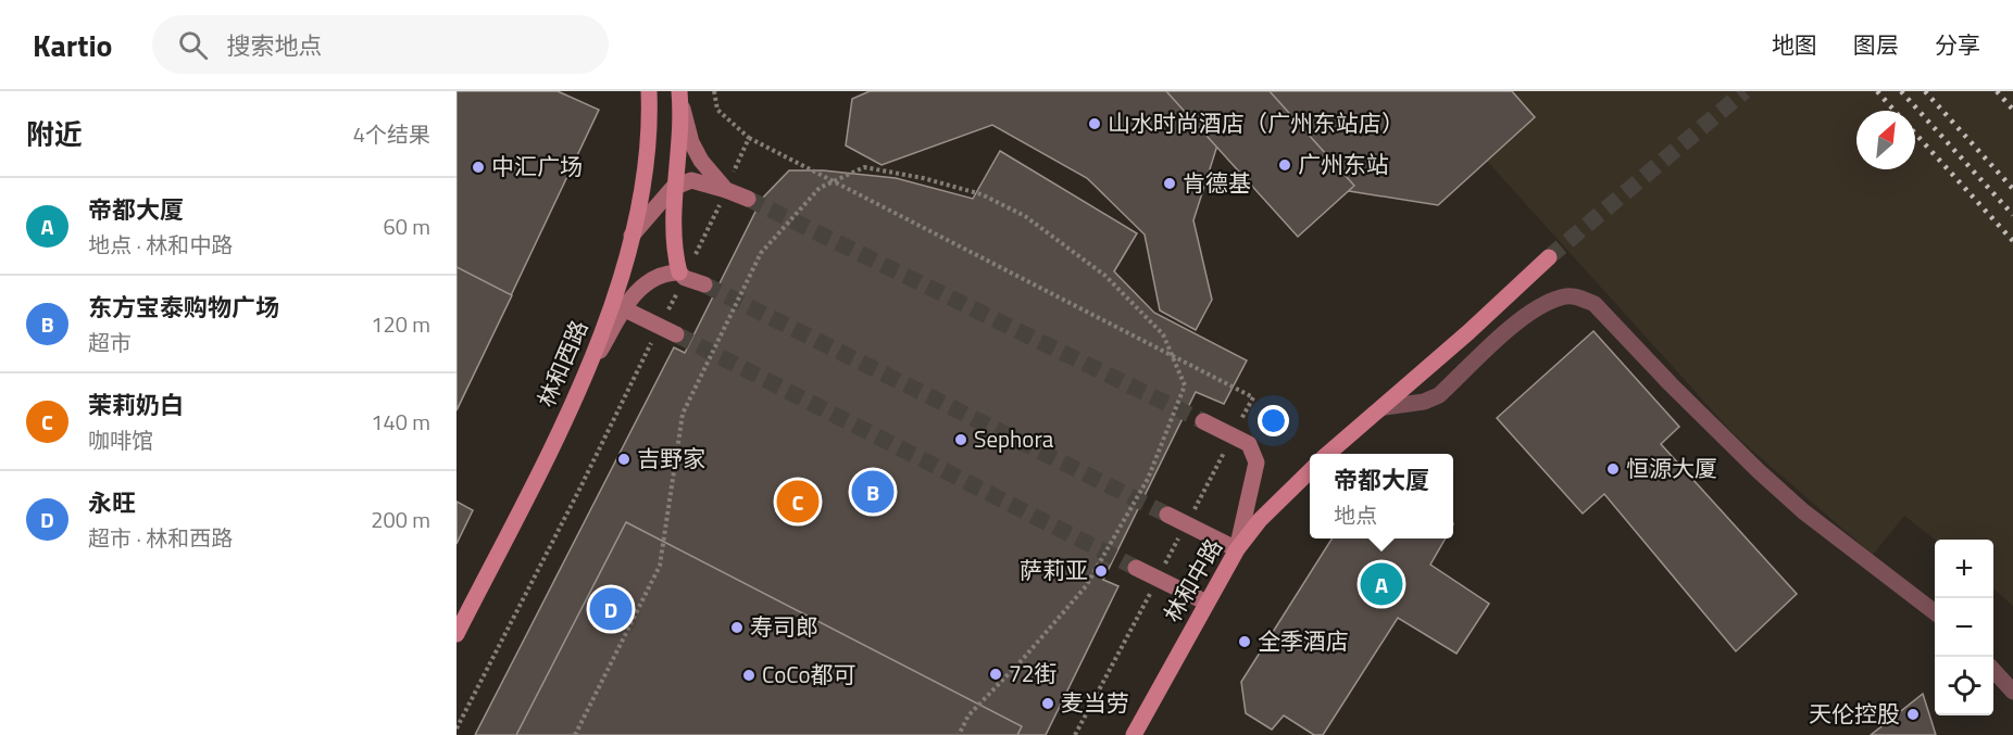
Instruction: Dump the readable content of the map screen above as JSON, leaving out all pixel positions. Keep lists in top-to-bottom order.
{
  "streets": {
    "main road": ["林和西路", "林和中路"]
  },
  "places": [
    "山水时尚酒店（广州东站店）",
    "广州东站",
    "中汇广场",
    "肯德基",
    "Sephora",
    "吉野家",
    "恒源大厦",
    "萨莉亚",
    "寿司郎",
    "全季酒店",
    "72街",
    "CoCo都可",
    "麦当劳",
    "天伦控股"
  ],
  "north": "top right",
  "page": {
    "header": "Kartio",
    "search": "搜索地点",
    "nav": ["地图", "图层", "分享"],
    "heading": ["附近", "4个结果"],
    "list": [
      {
        "mark": "A",
        "name": "帝都大厦",
        "note": "地点 · 林和中路",
        "value": "60 m"
      },
      {
        "mark": "B",
        "name": "东方宝泰购物广场",
        "note": "超市",
        "value": "120 m"
      },
      {
        "mark": "C",
        "name": "茉莉奶白",
        "note": "咖啡馆",
        "value": "140 m"
      },
      {
        "mark": "D",
        "name": "永旺",
        "note": "超市 · 林和西路",
        "value": "200 m"
      }
    ],
    "popup": ["帝都大厦", "地点"],
    "pins": [
      "B",
      "C",
      "A",
      "D"
    ],
    "map_buttons": ["+", "−"]
  }
}
